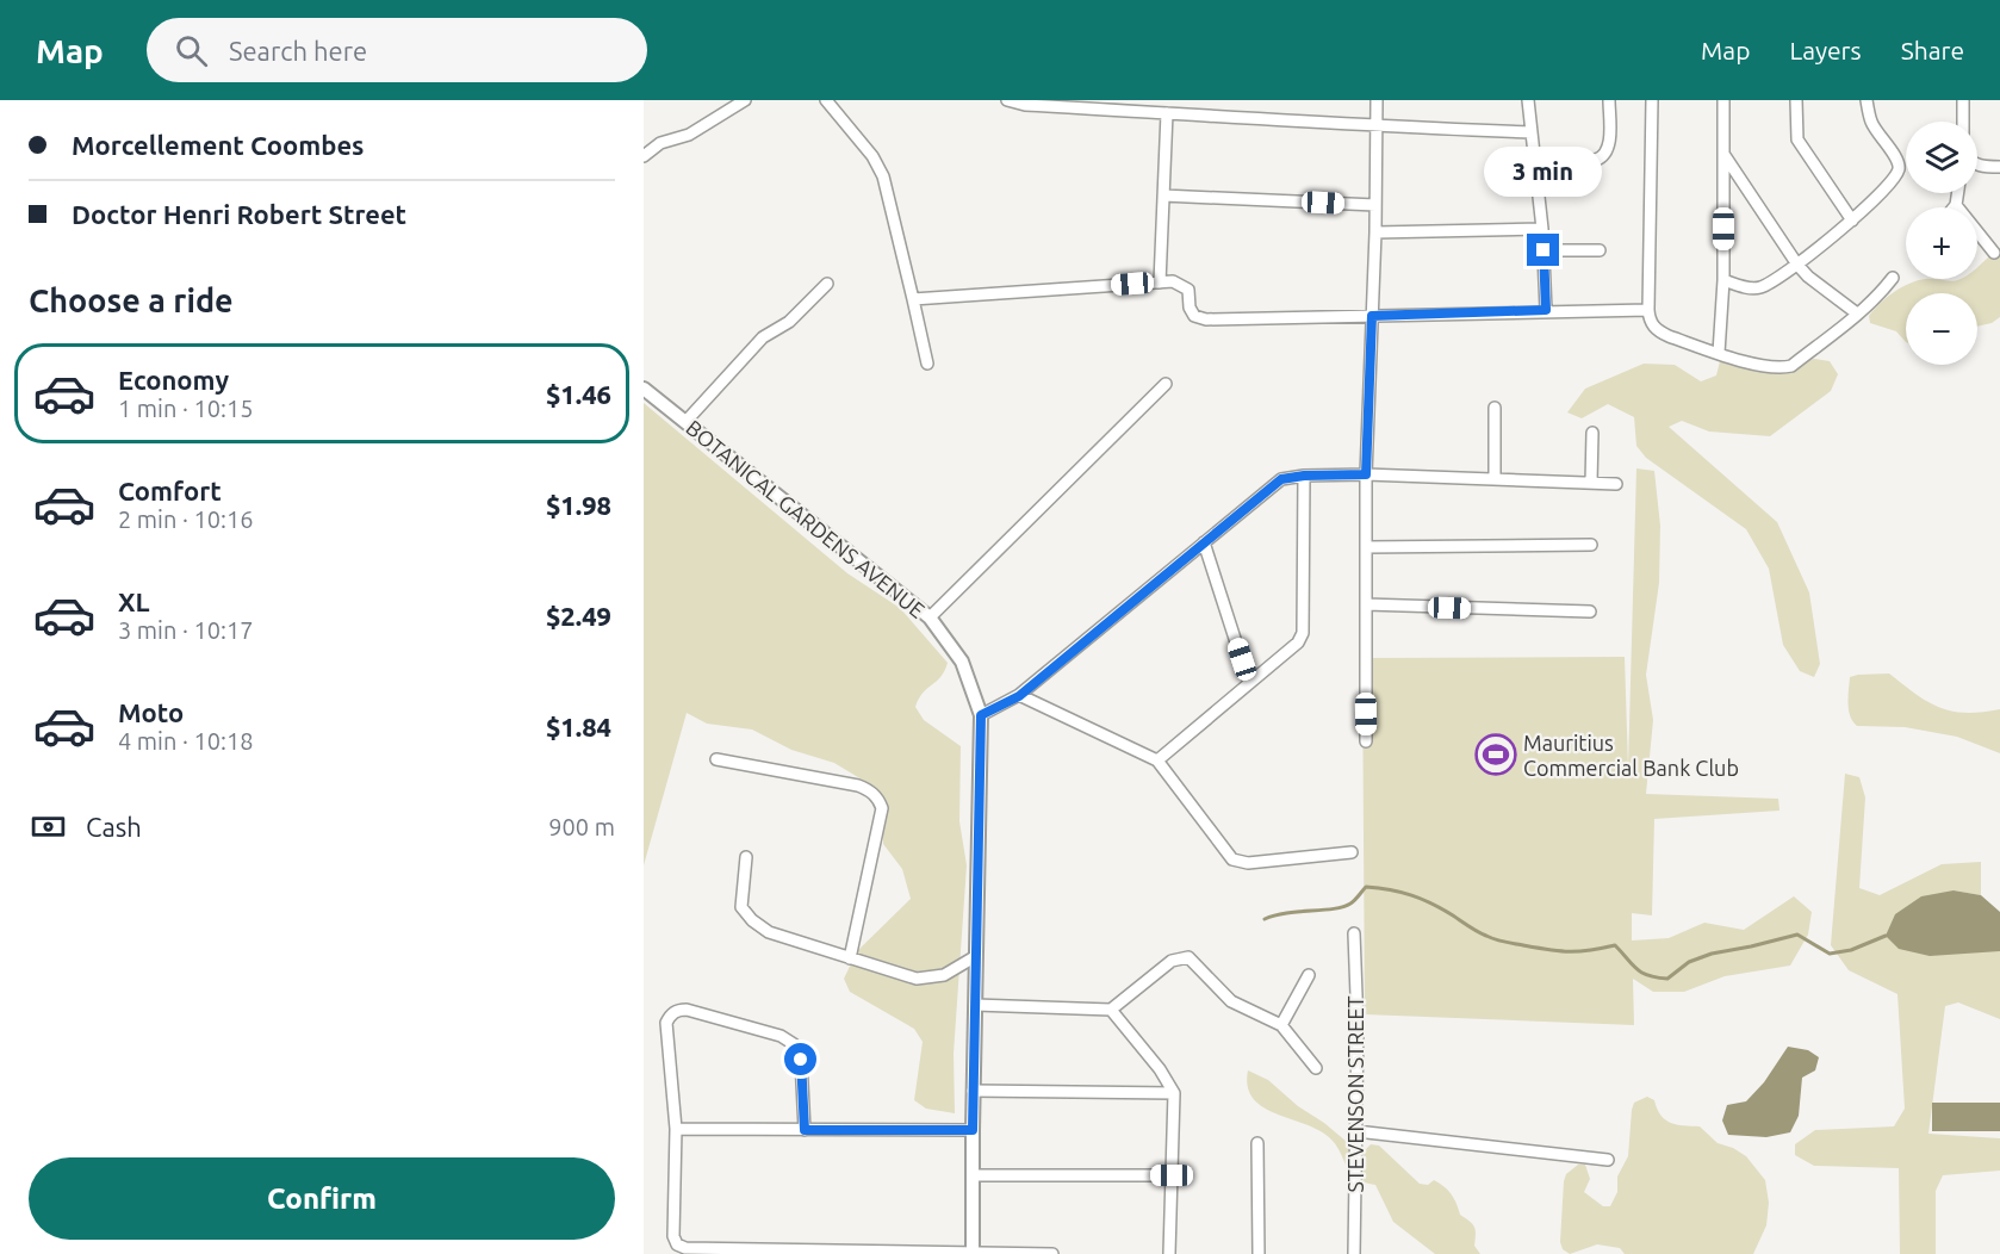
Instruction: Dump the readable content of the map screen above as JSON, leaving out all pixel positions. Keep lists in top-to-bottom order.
{
  "streets": {
    "street": ["BOTANICAL GARDENS AVENUE", "STEVENSON STREET"]
  },
  "places": {
    "sports": ["Mauritius Commercial Bank Club"]
  },
  "page": {
    "header": "Map",
    "search": "Search here",
    "nav": ["Map", "Layers", "Share"],
    "banner": ["Morcellement Coombes", "Doctor Henri Robert Street"],
    "map_buttons": ["+", "−"],
    "bubble": "3 min",
    "heading": "Choose a ride",
    "list": [
      {
        "name": "Economy",
        "note": "1 min · 10:15",
        "value": "$1.46"
      },
      {
        "name": "Comfort",
        "note": "2 min · 10:16",
        "value": "$1.98"
      },
      {
        "name": "XL",
        "note": "3 min · 10:17",
        "value": "$2.49"
      },
      {
        "name": "Moto",
        "note": "4 min · 10:18",
        "value": "$1.84"
      }
    ],
    "pay": ["Cash", "900 m"],
    "buttons": "Confirm"
  }
}
